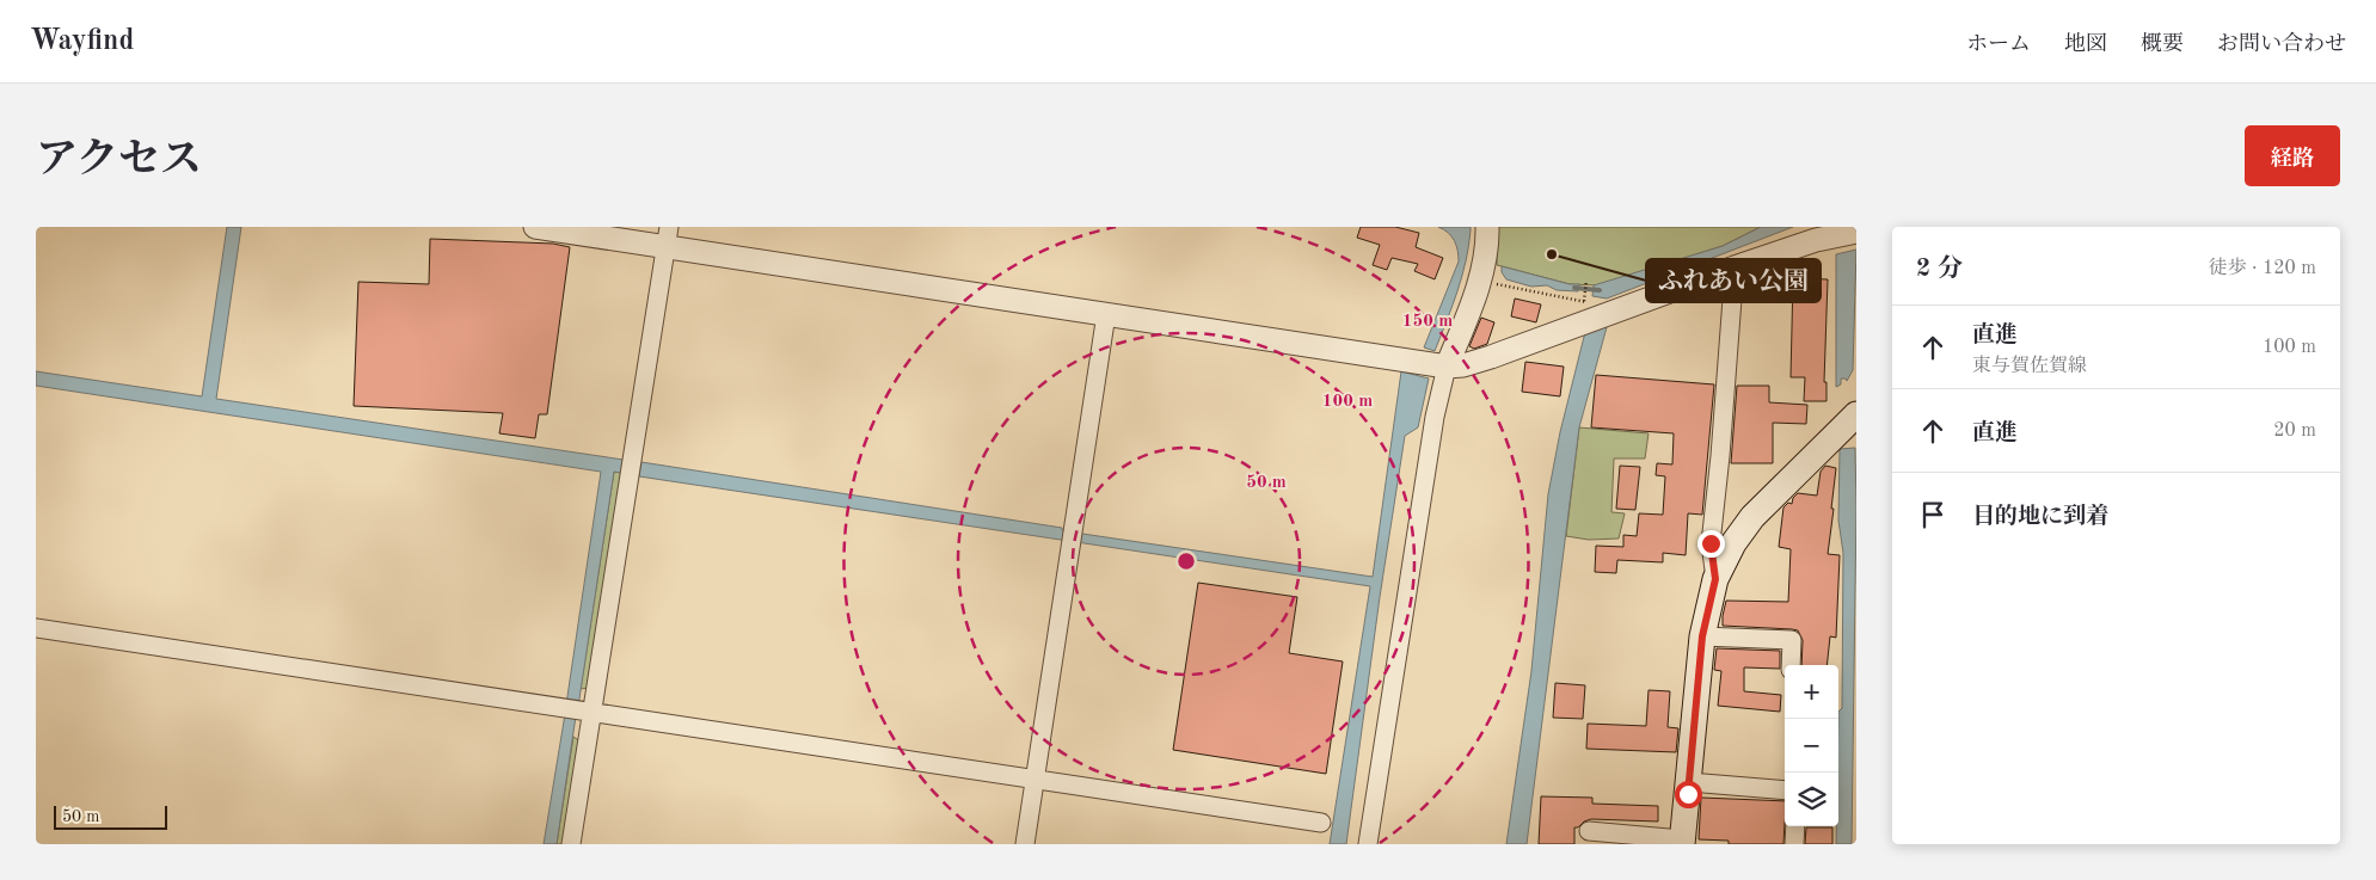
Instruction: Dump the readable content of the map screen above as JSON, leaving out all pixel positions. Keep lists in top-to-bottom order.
{
  "places": ["ふれあい公園"],
  "scale_bar": "50 m",
  "page": {
    "header": "Wayfind",
    "nav": [
      "ホーム",
      "地図",
      "概要",
      "お問い合わせ"
    ],
    "title": "アクセス",
    "buttons": "経路",
    "heading": ["2 分", "徒歩 · 120 m"],
    "list": [
      ["直進", "東与賀佐賀線", "100 m"],
      ["直進", "20 m"],
      "目的地に到着"
    ],
    "map_buttons": ["+", "−"],
    "scale": "50 m"
  },
  "rings": ["150 m", "100 m", "50 m"]
}
